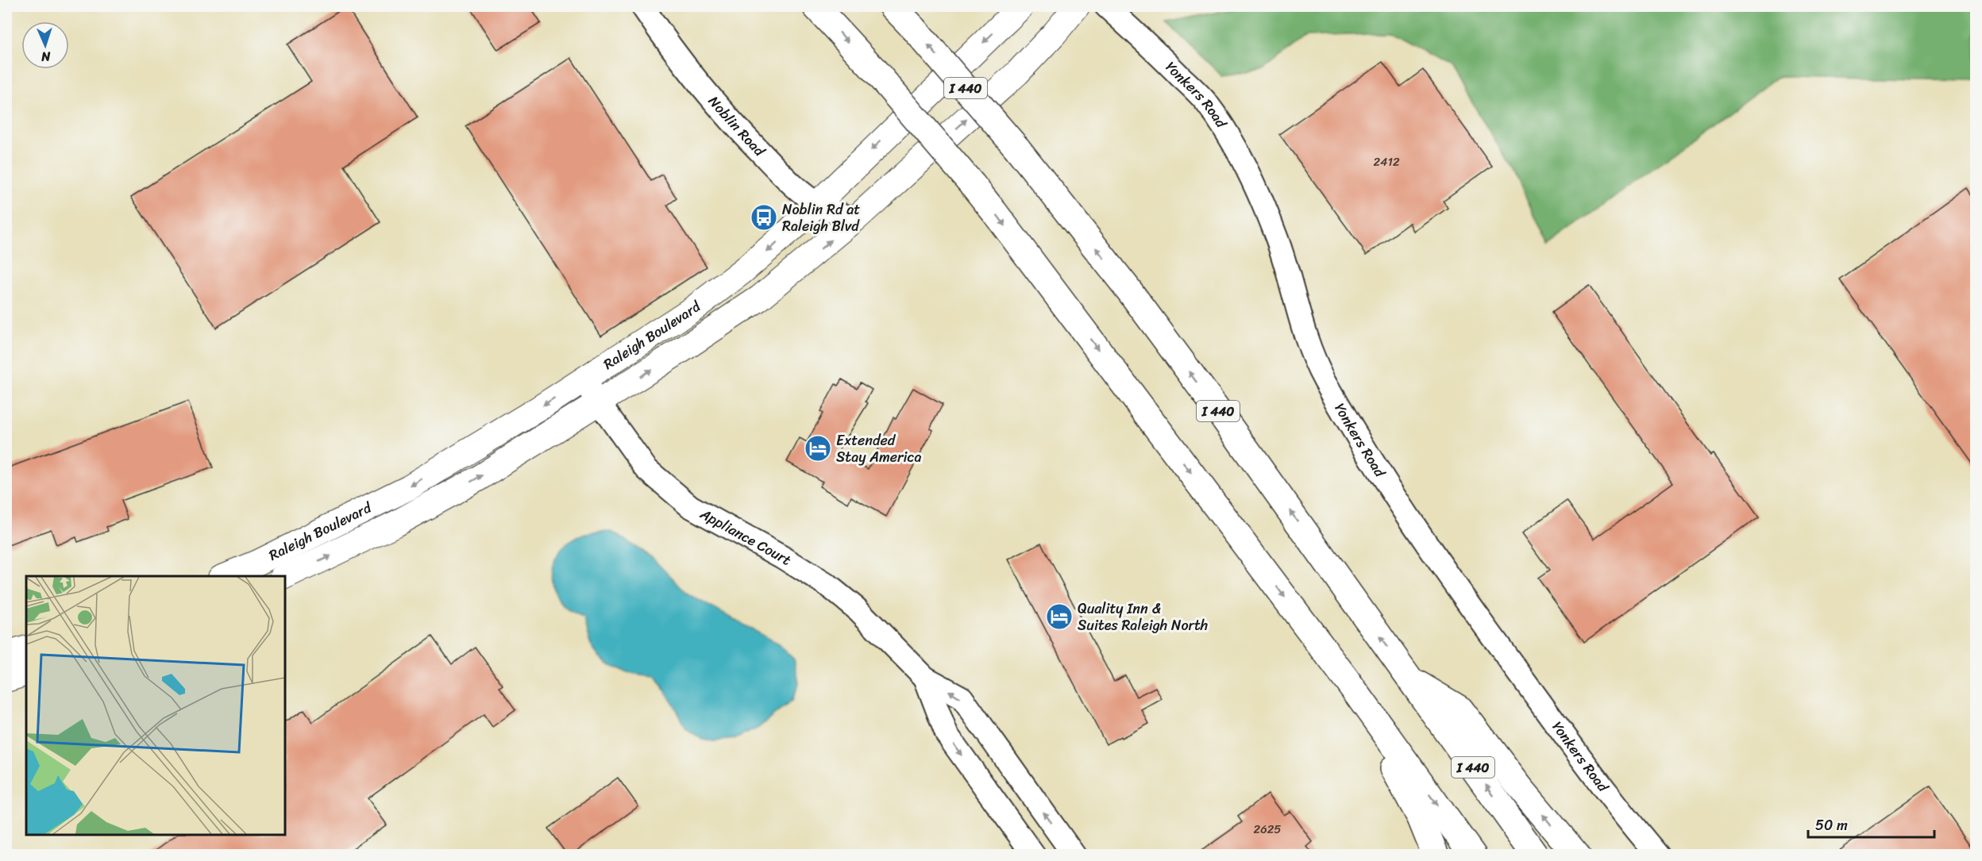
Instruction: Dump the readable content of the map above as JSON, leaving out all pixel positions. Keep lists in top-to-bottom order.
{
  "streets": {
    "highway": ["I 440"],
    "main road": ["Raleigh Boulevard"],
    "street": ["Yonkers Road", "Noblin Road", "Appliance Court"]
  },
  "crossings": [
    ["Noblin Road", "Raleigh Boulevard"],
    ["Raleigh Boulevard", "Appliance Court"]
  ],
  "places": {
    "bus stop": ["Noblin Rd at Raleigh Blvd"],
    "hotel": ["Extended Stay America", "Quality Inn & Suites Raleigh North"]
  },
  "house_numbers": ["2412", "2625"],
  "scale_bar": "50 m",
  "north": "bottom"
}
